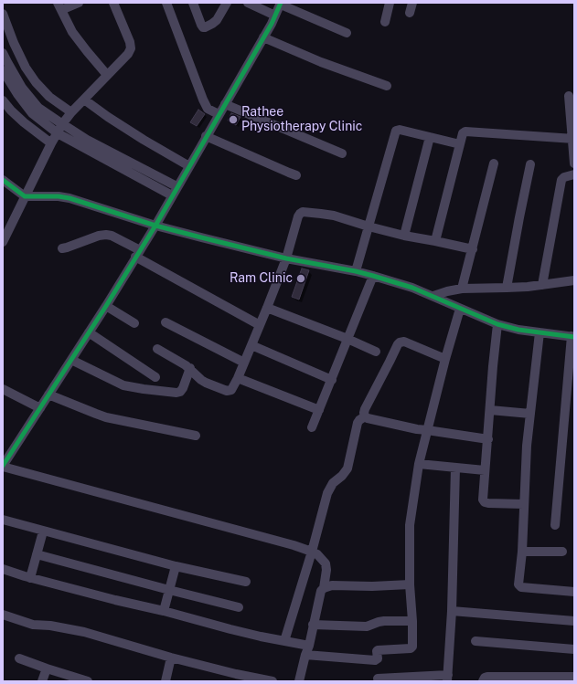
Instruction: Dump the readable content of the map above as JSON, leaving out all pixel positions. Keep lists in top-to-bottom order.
{
  "places": ["Rathee Physiotherapy Clinic", "Ram Clinic"]
}
